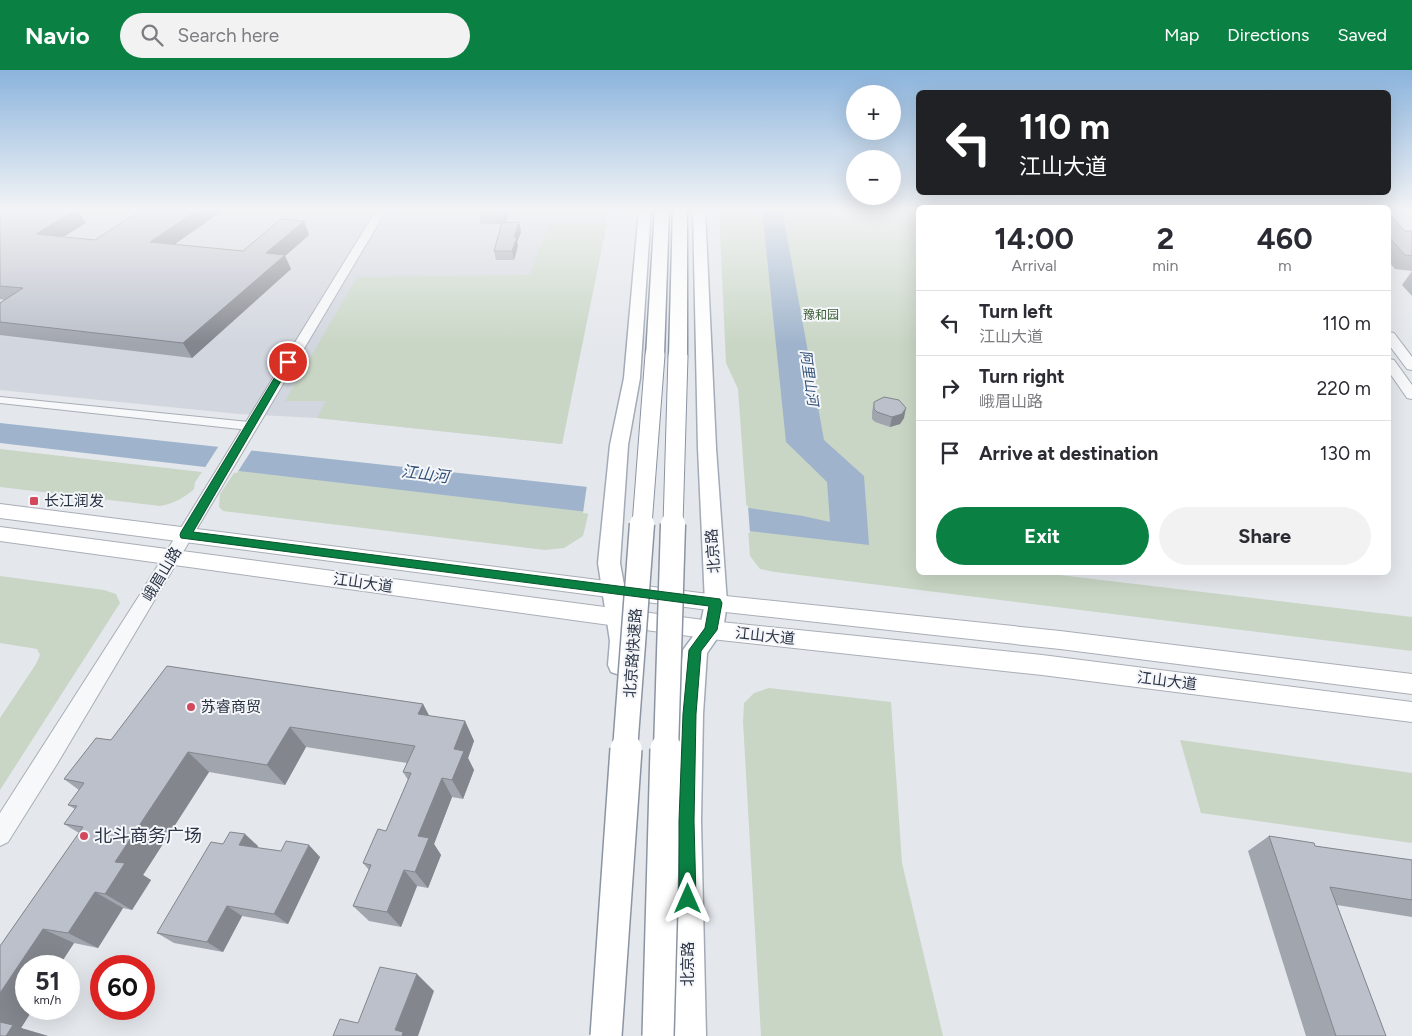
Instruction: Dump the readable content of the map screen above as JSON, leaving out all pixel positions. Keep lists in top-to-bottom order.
{
  "streets": {
    "highway": ["北京路快速路"],
    "main road": ["北京路", "江山大道"],
    "street": ["峨眉山路"]
  },
  "crossings": [
    ["北京路", "江山大道"],
    ["峨眉山路", "江山大道"]
  ],
  "water": ["阿里山河", "江山河"],
  "parks": ["豫和园"],
  "places": {
    "transit": ["长江润发"],
    "other": ["苏睿商贸", "北斗商务广场"]
  },
  "page": {
    "header": "Navio",
    "search": "Search here",
    "nav": ["Map", "Directions", "Saved"],
    "map_buttons": ["+", "−"],
    "turn": ["110 m", "江山大道"],
    "eta": [
      "14:00",
      "Arrival",
      "2",
      "min",
      "460",
      "m"
    ],
    "list": [
      {
        "name": "Turn left",
        "note": "江山大道",
        "value": "110 m"
      },
      {
        "name": "Turn right",
        "note": "峨眉山路",
        "value": "220 m"
      },
      {
        "name": "Arrive at destination",
        "value": "130 m"
      }
    ],
    "buttons": ["Exit", "Share"],
    "speed": "51 km/h",
    "limit": "60"
  }
}
